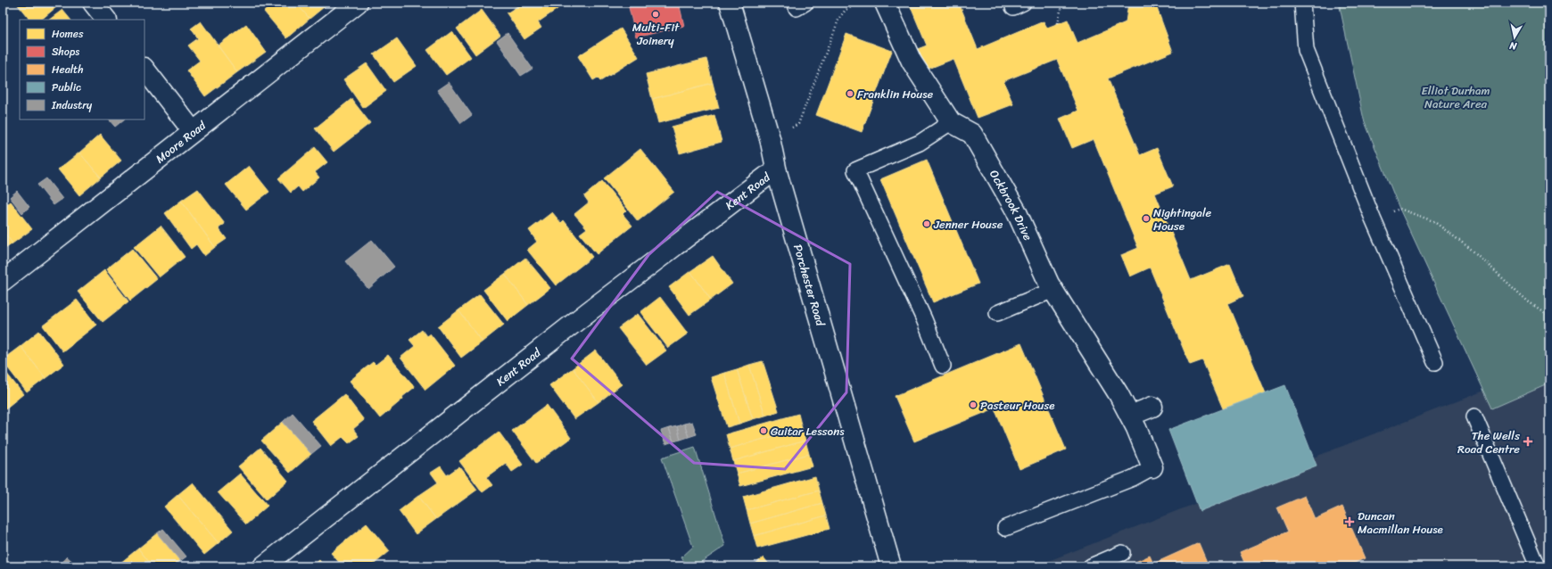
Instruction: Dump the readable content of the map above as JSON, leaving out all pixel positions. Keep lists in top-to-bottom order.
{
  "streets": {
    "street": [
      "Moore Road",
      "Kent Road",
      "Ockbrook Drive",
      "Porchester Road"
    ]
  },
  "crossings": [
    ["Kent Road", "Porchester Road"]
  ],
  "parks": ["Elliot Durham Nature Area"],
  "places": {
    "other": [
      "Multi-Fit Joinery",
      "Franklin House",
      "Nightingale House",
      "Jenner House",
      "Pasteur House",
      "Guitar Lessons"
    ],
    "health": ["The Wells Road Centre", "Duncan Macmillan House"]
  },
  "legend": [
    "Homes",
    "Shops",
    "Health",
    "Public",
    "Industry"
  ],
  "north": "bottom"
}
